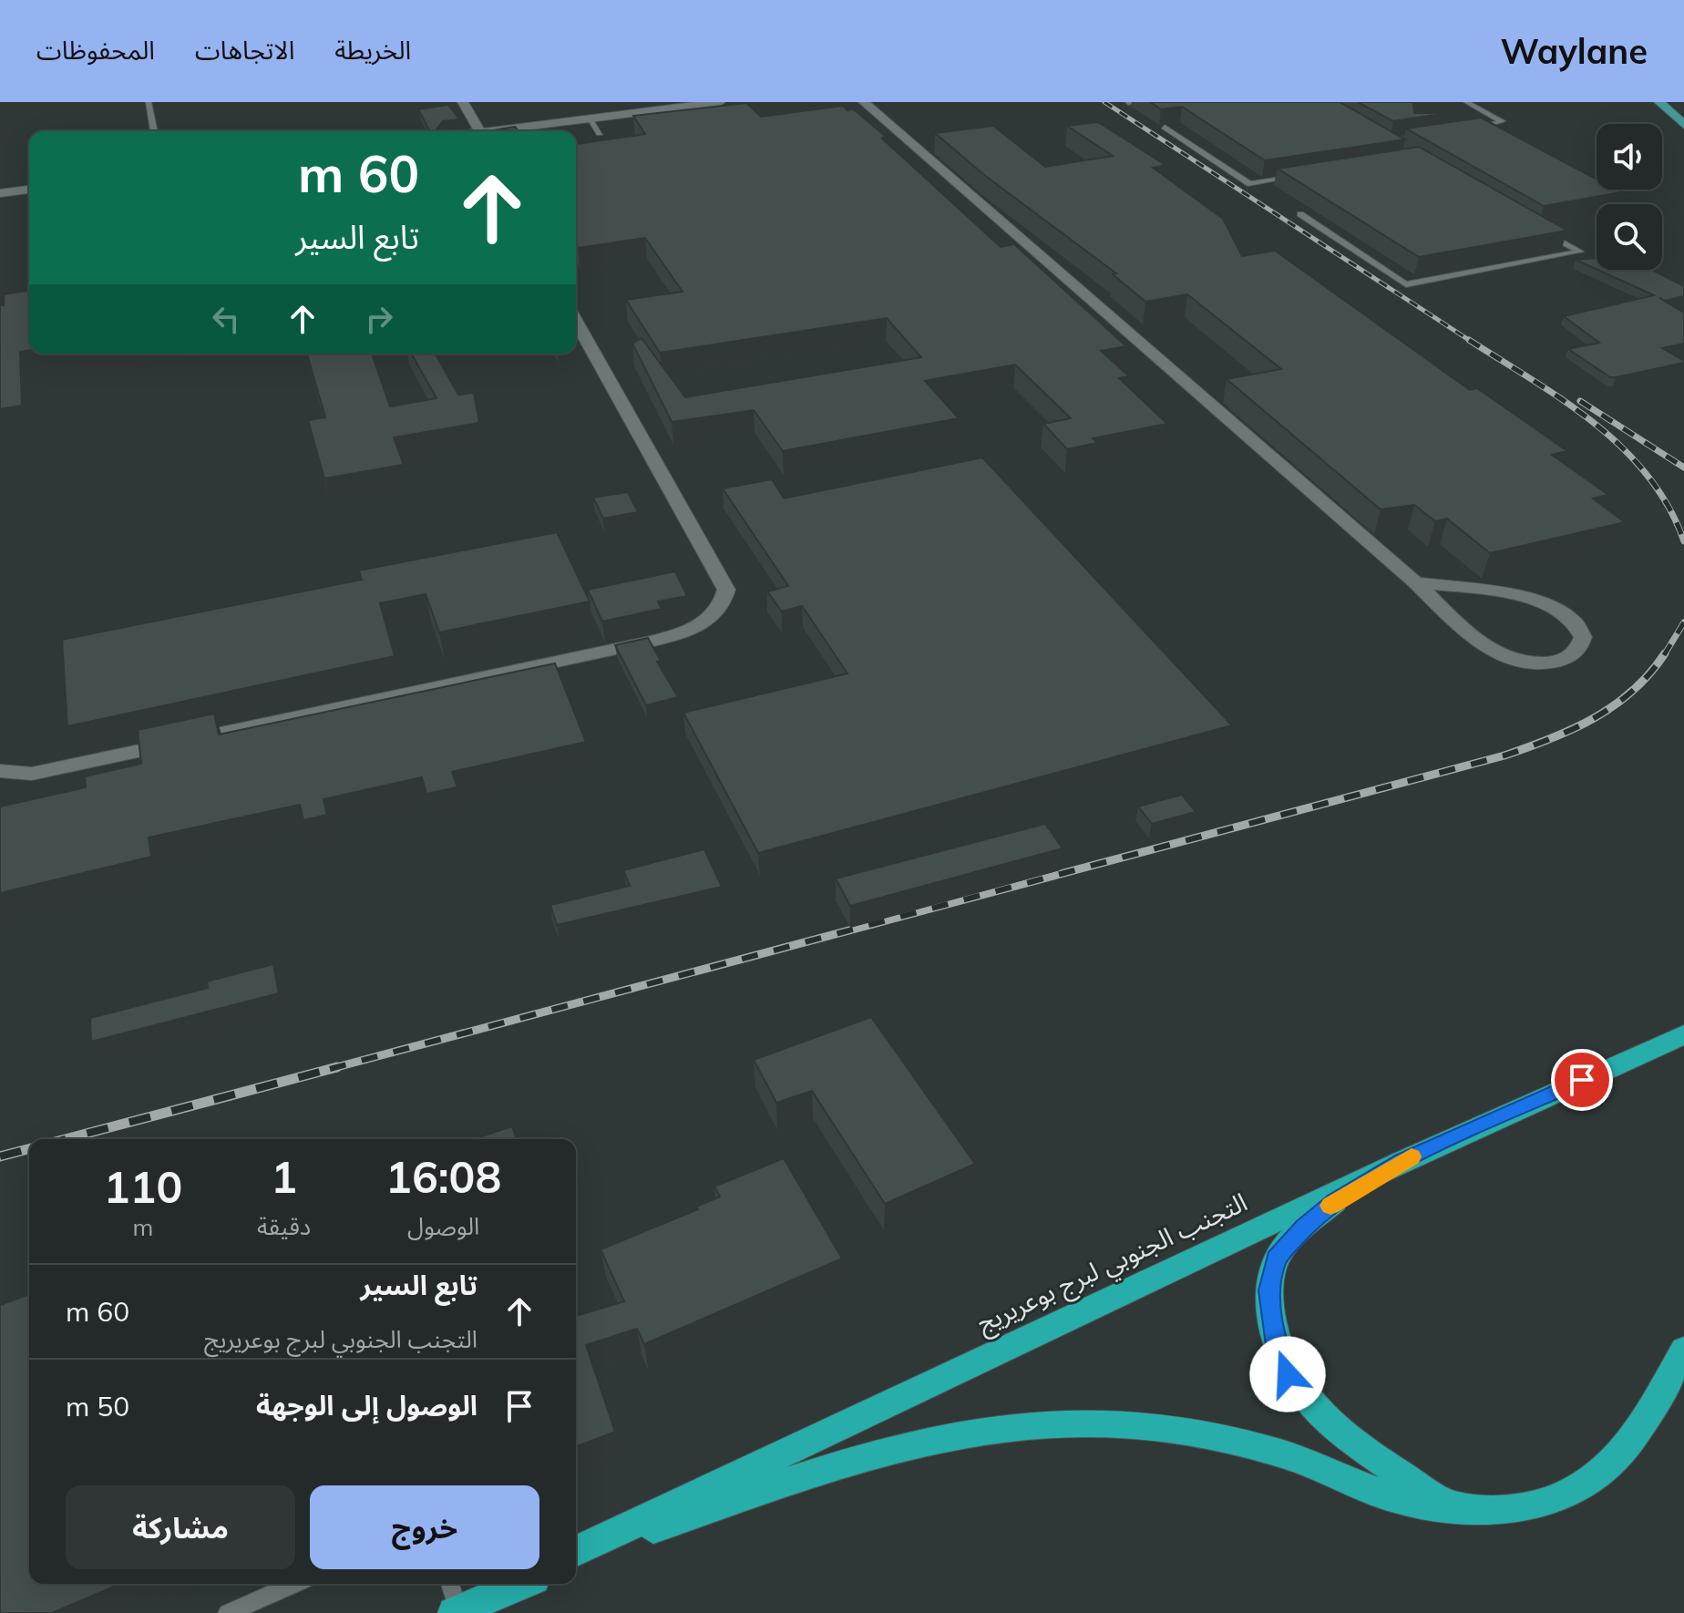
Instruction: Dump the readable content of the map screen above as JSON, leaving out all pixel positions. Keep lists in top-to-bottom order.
{
  "streets": {
    "highway": ["التجنب الجنوبي لبرج بوعريريج"]
  },
  "page": {
    "header": "Waylane",
    "nav": ["الخريطة", "الاتجاهات", "المحفوظات"],
    "turn": ["60 m", "تابع السير"],
    "eta": [
      "16:08",
      "الوصول",
      "1",
      "دقيقة",
      "110",
      "m"
    ],
    "list": [
      {
        "name": "تابع السير",
        "note": "التجنب الجنوبي لبرج بوعريريج",
        "value": "60 m"
      },
      {
        "name": "الوصول إلى الوجهة",
        "value": "50 m"
      }
    ],
    "buttons": ["خروج", "مشاركة"]
  }
}
